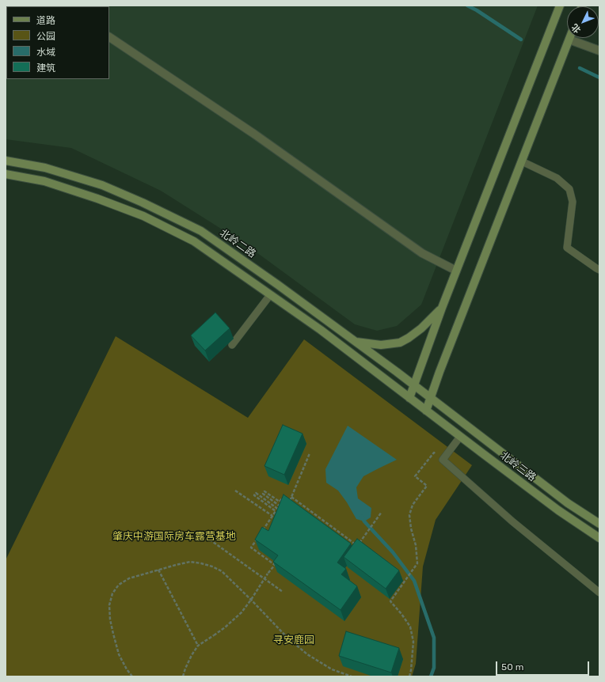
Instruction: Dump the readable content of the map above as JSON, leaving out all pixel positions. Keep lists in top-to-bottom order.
{
  "streets": {
    "street": ["北岭二路", "北岭三路"]
  },
  "crossings": [
    ["北岭二路", "北岭三路"]
  ],
  "parks": ["肇庆中游国际房车露营基地", "寻安鹿园"],
  "legend": [
    "道路",
    "公园",
    "水域",
    "建筑"
  ],
  "scale_bar": "50 m",
  "north": "bottom left"
}
